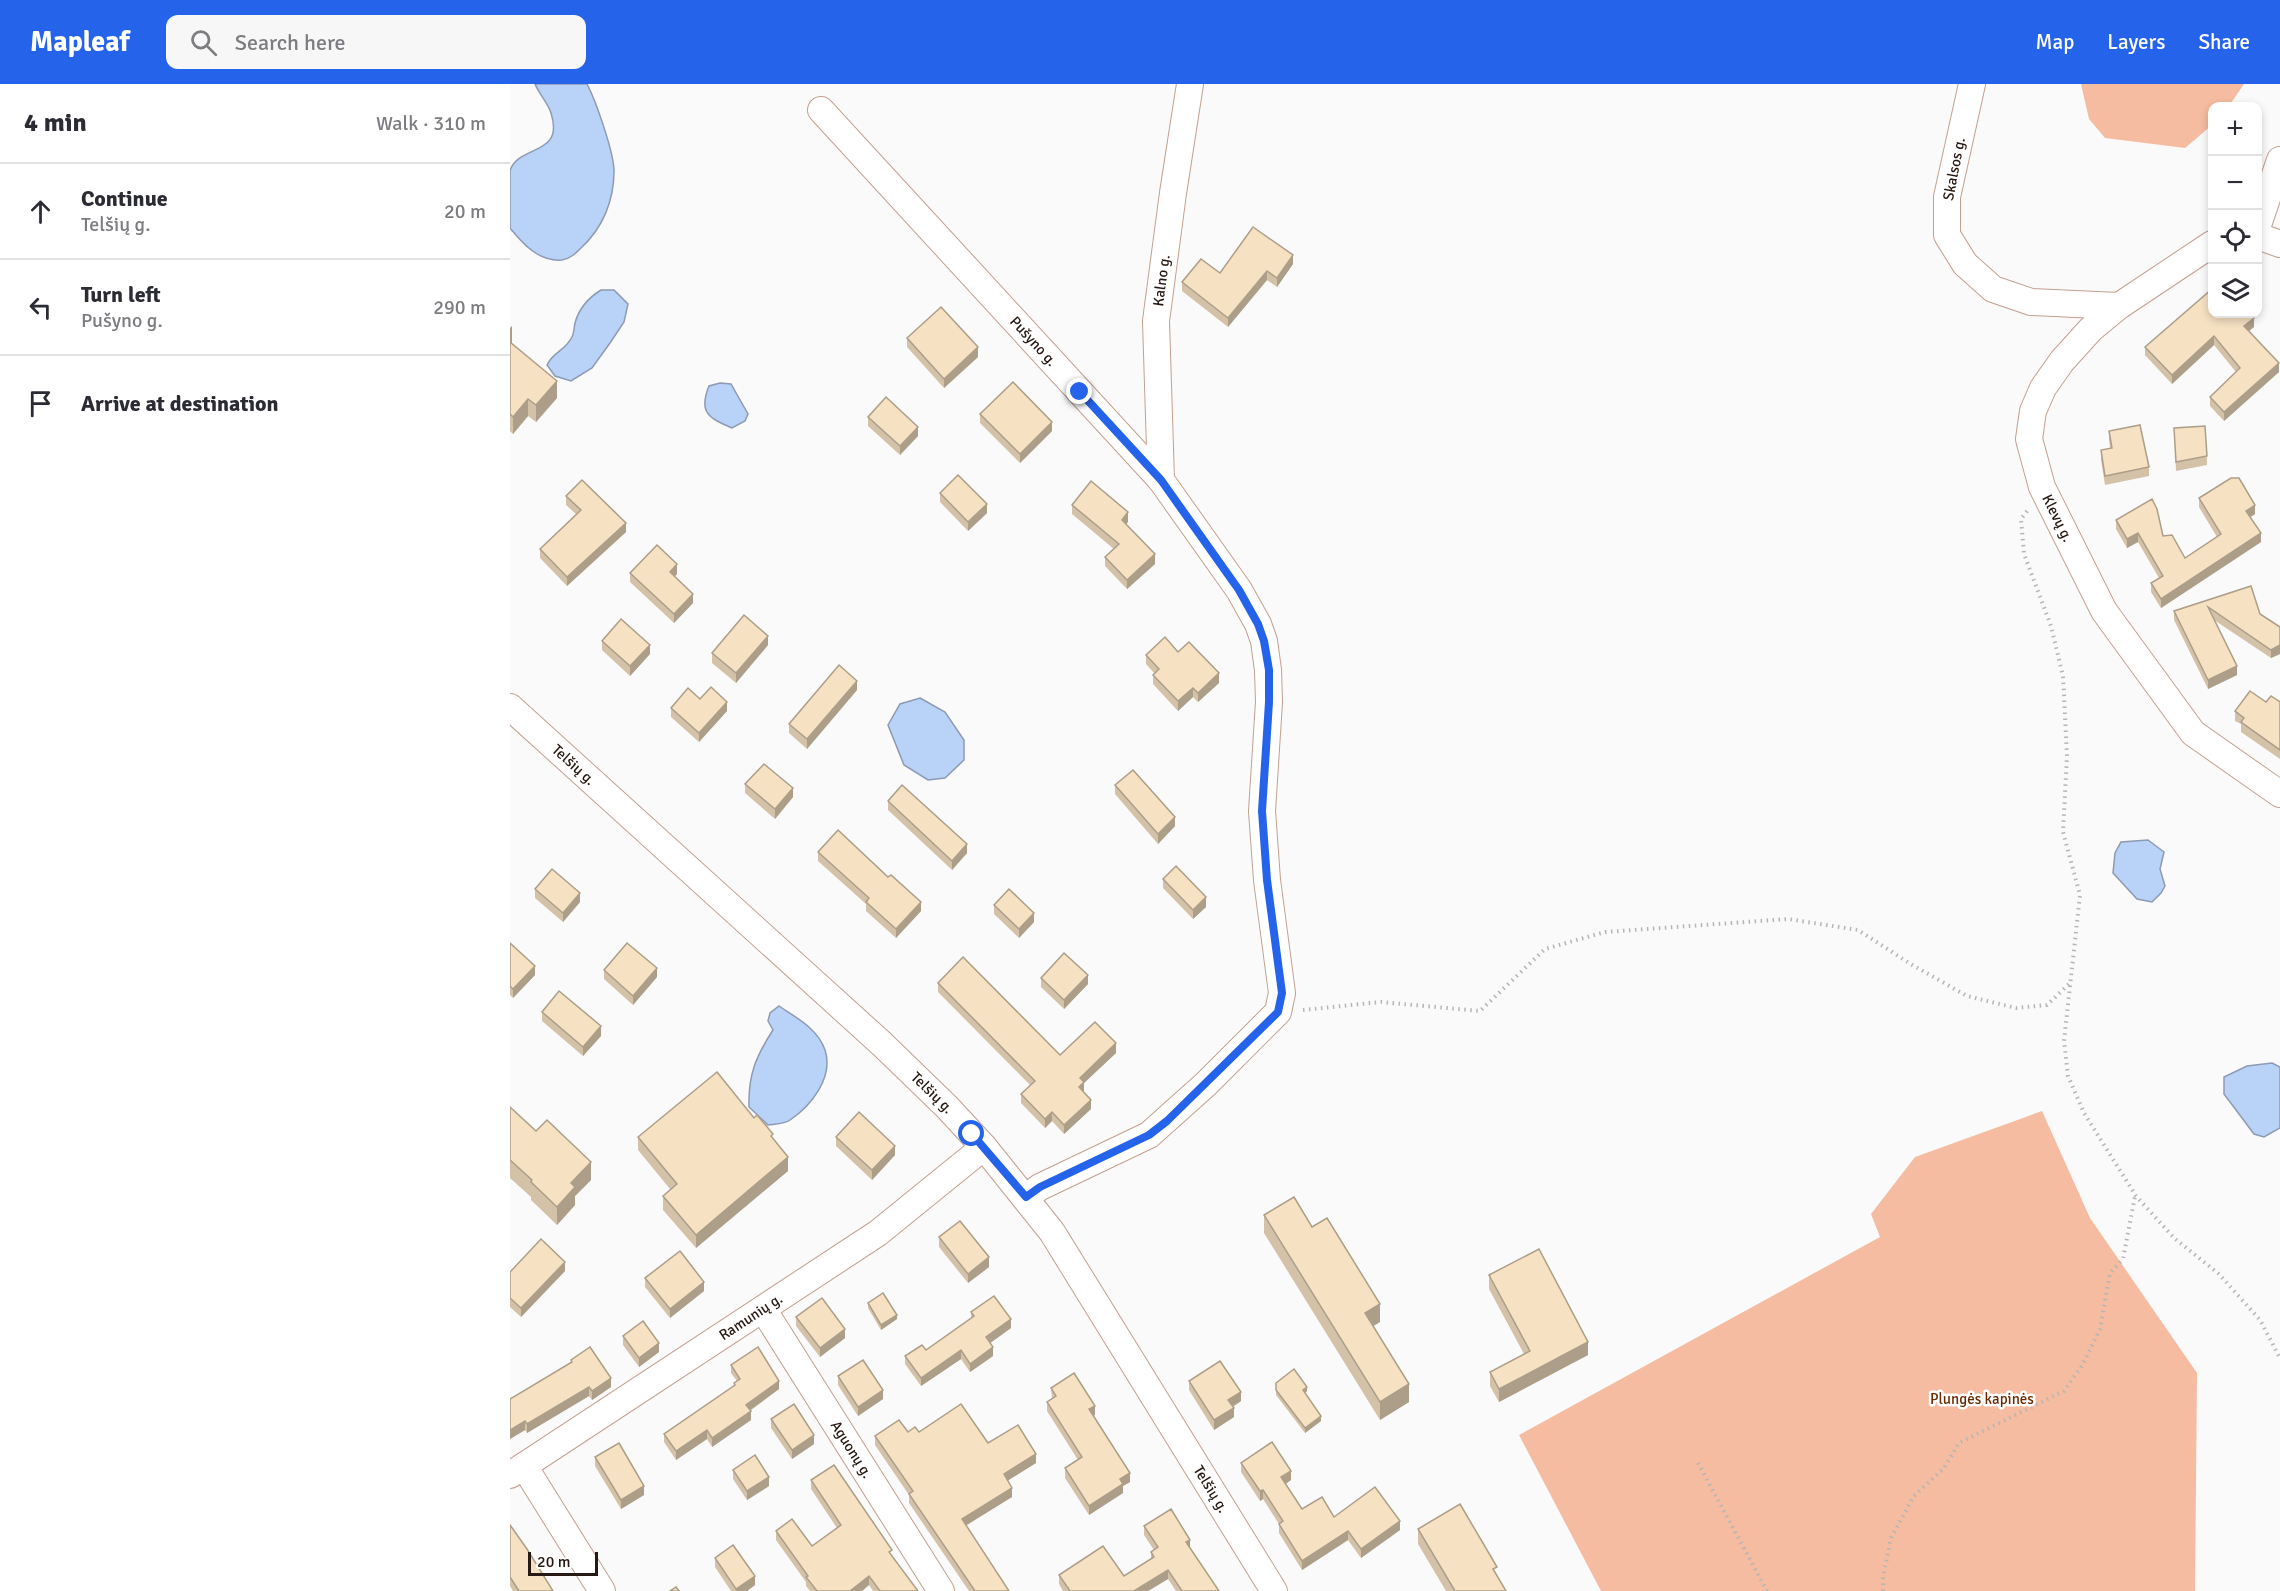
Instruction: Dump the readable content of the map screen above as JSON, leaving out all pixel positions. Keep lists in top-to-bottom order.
{
  "streets": {
    "street": [
      "Skalsos g.",
      "Kalno g.",
      "Pušyno g.",
      "Klevų g.",
      "Telšių g.",
      "Ramunių g.",
      "Aguonų g."
    ]
  },
  "crossings": [
    ["Skalsos g.", "Klevų g."],
    ["Kalno g.", "Pušyno g."],
    ["Telšių g.", "Ramunių g."],
    ["Ramunių g.", "Aguonų g."]
  ],
  "parks": ["Plungės kapinės"],
  "scale_bar": "20 m",
  "page": {
    "header": "Mapleaf",
    "search": "Search here",
    "nav": ["Map", "Layers", "Share"],
    "heading": ["4 min", "Walk · 310 m"],
    "map_buttons": ["+", "−"],
    "list": [
      ["Continue", "Telšių g.", "20 m"],
      ["Turn left", "Pušyno g.", "290 m"],
      "Arrive at destination"
    ],
    "scale": "20 m"
  }
}
